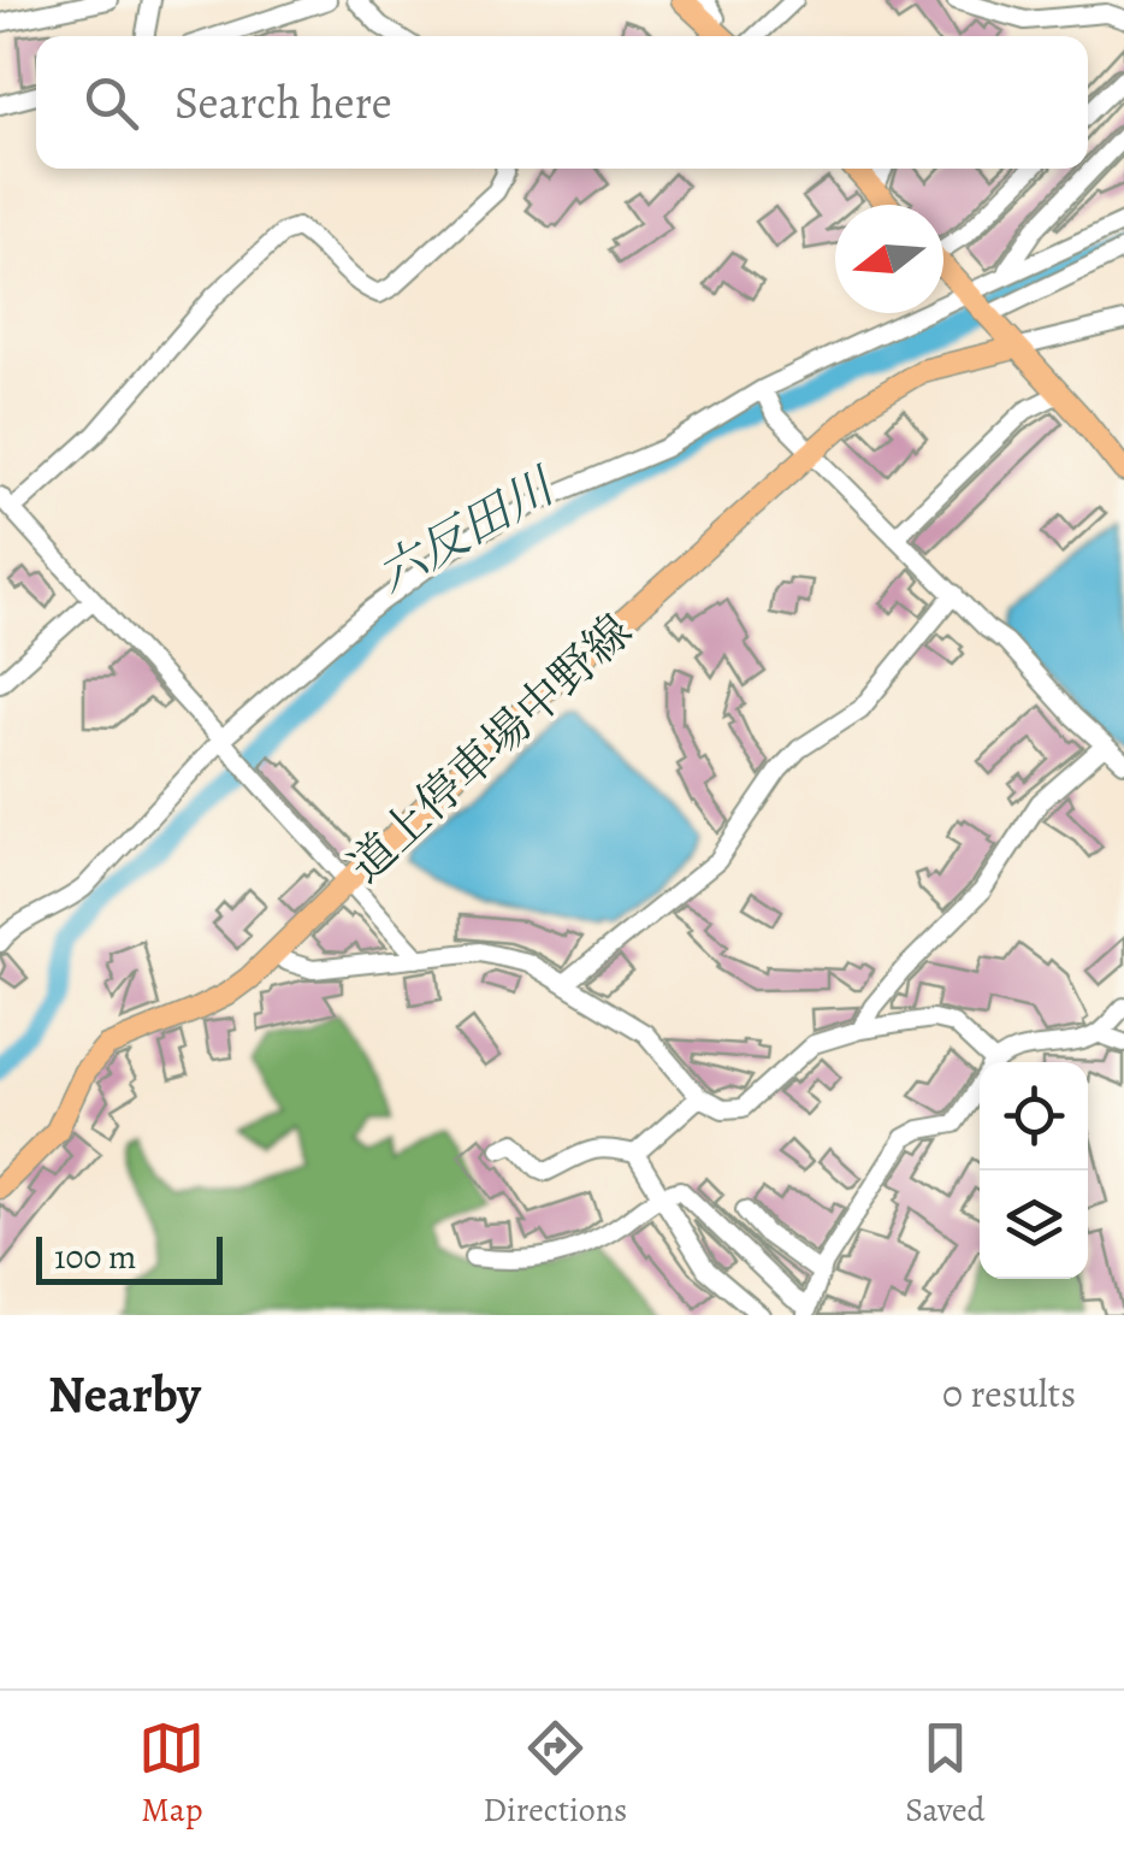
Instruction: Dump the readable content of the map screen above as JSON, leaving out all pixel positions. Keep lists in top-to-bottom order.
{
  "streets": {
    "main road": ["道上停車場中野線"]
  },
  "water": ["六反田川"],
  "scale_bar": "100 m",
  "north": "left",
  "page": {
    "search": "Search here",
    "scale": "100 m",
    "heading": ["Nearby", "0 results"],
    "nav": ["Map", "Directions", "Saved"]
  }
}
